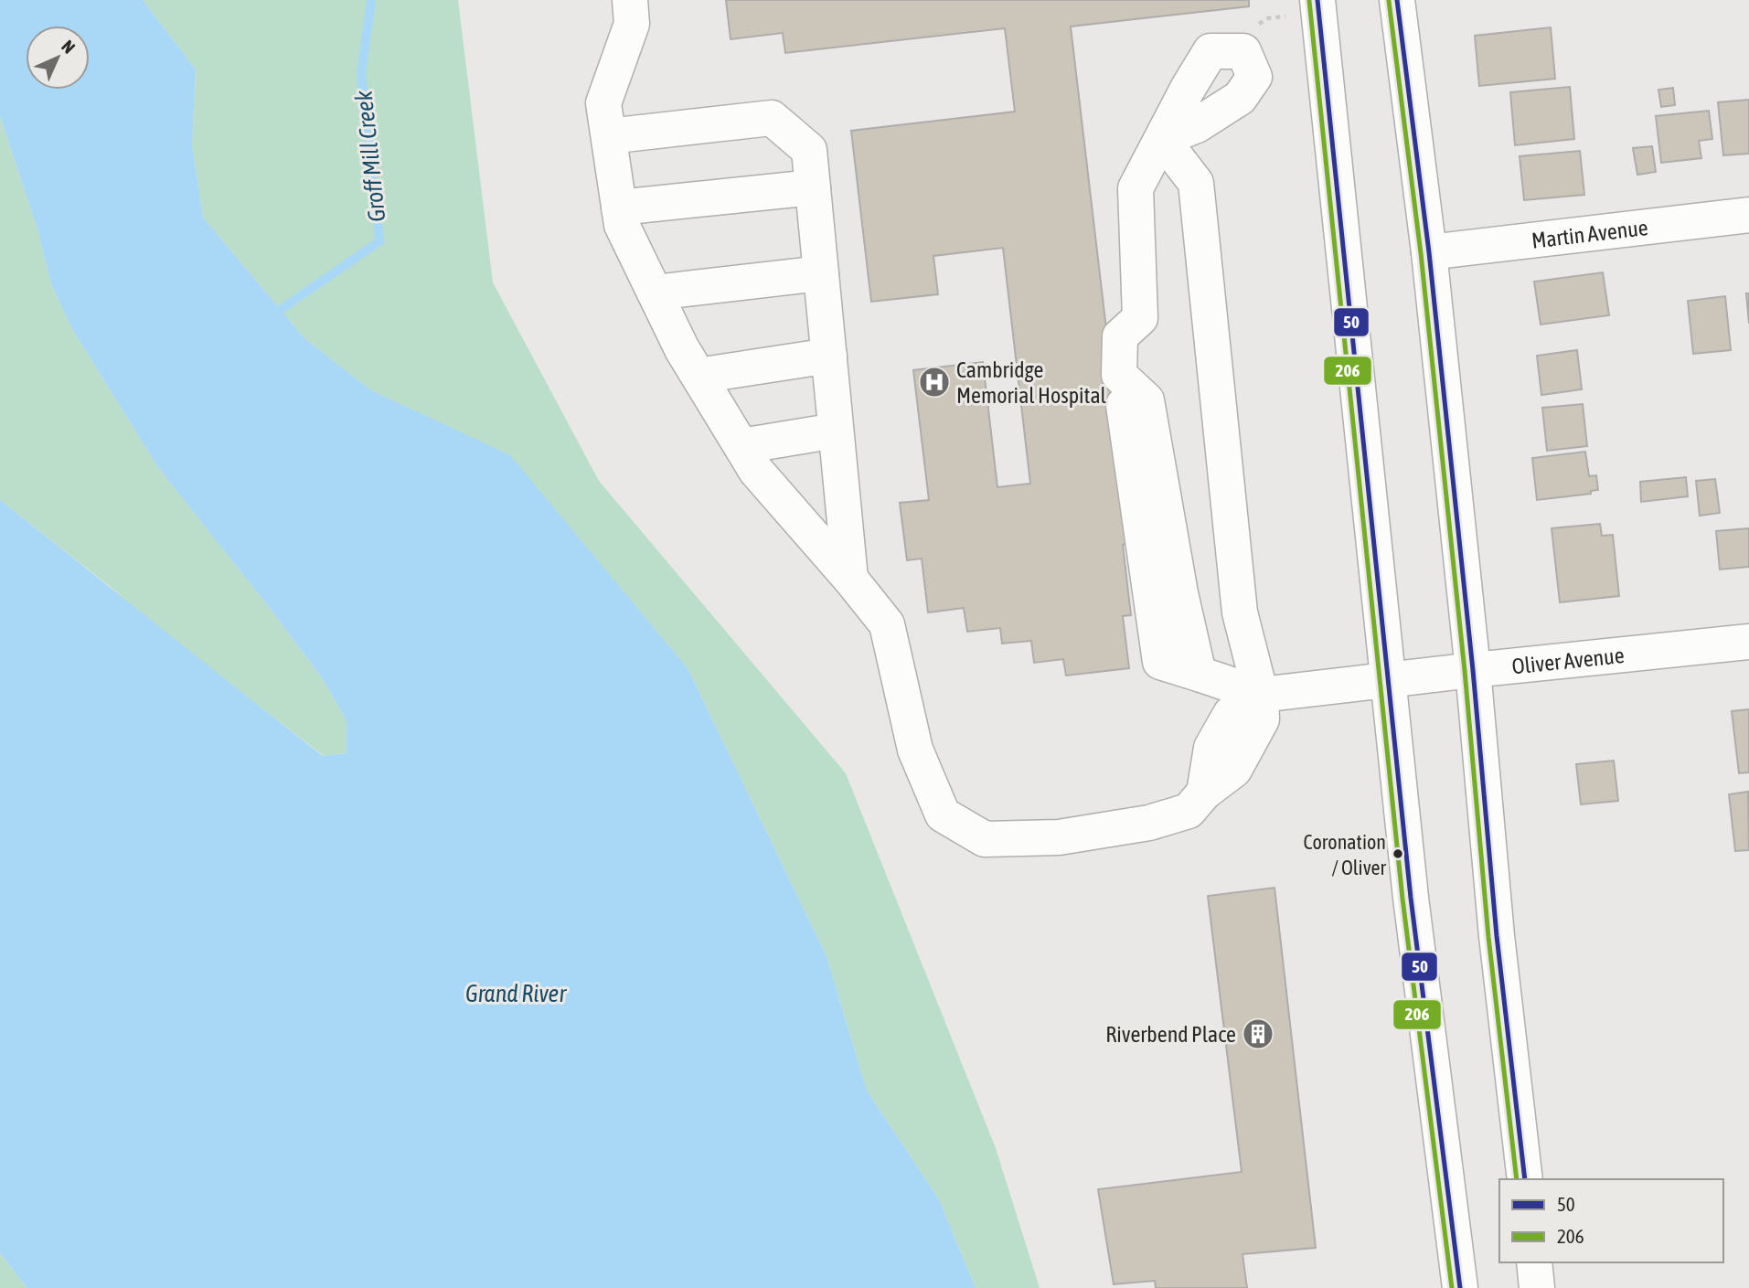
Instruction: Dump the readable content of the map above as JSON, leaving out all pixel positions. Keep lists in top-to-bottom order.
{
  "streets": {
    "main road": ["Martin Avenue", "Oliver Avenue"]
  },
  "water": ["Groff Mill Creek", "Grand River"],
  "places": {
    "hospital": ["Cambridge Memorial Hospital"],
    "other": ["Coronation / Oliver"],
    "building": ["Riverbend Place"]
  },
  "lines": ["transit line 50", "transit line 206"],
  "legend": ["50", "206"],
  "north": "top right"
}
